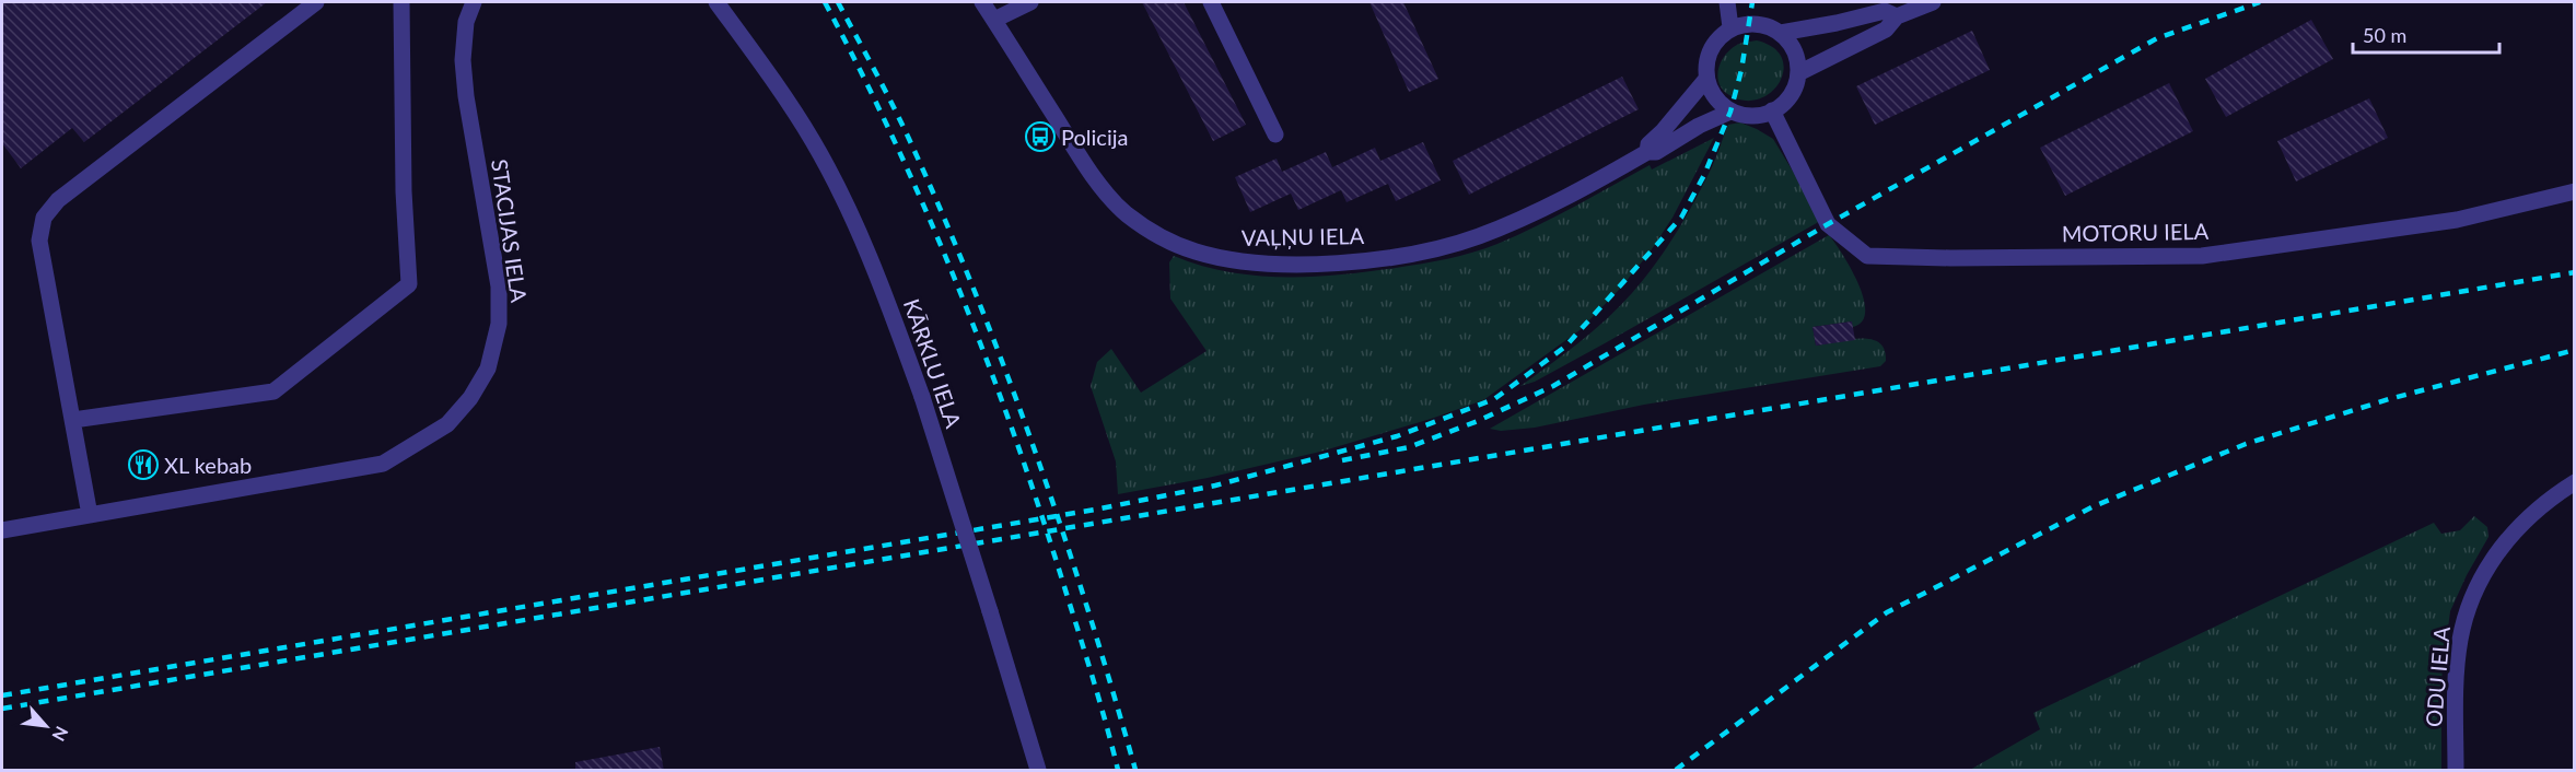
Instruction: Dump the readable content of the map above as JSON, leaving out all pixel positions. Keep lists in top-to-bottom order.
{
  "streets": {
    "street": [
      "STACIJAS IELA",
      "MOTORU IELA",
      "VAĻŅU IELA",
      "KĀRKLU IELA",
      "ODU IELA"
    ]
  },
  "crossings": [
    ["MOTORU IELA", "VAĻŅU IELA"]
  ],
  "places": {
    "bus stop": ["Policija"],
    "restaurant": ["XL kebab"]
  },
  "scale_bar": "50 m",
  "north": "bottom right"
}
